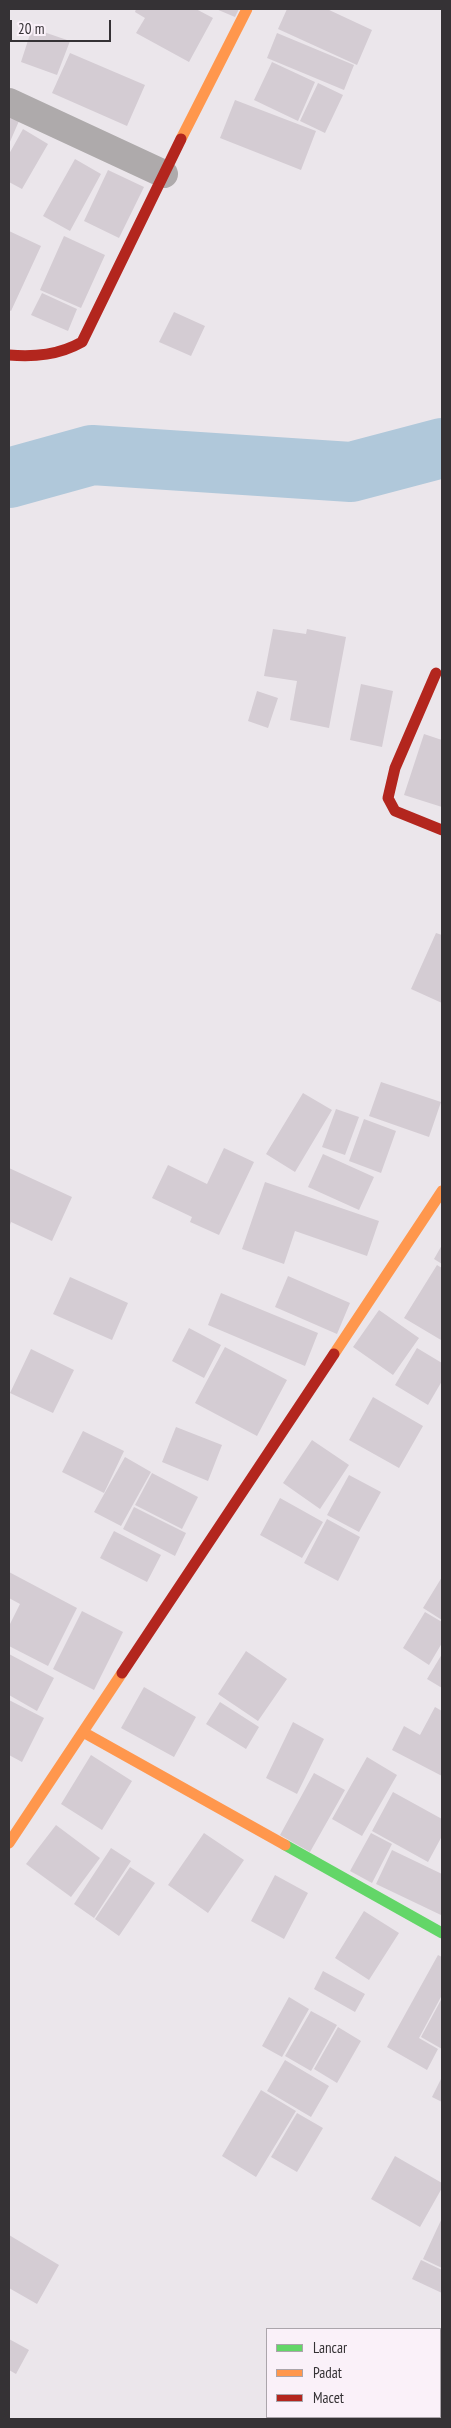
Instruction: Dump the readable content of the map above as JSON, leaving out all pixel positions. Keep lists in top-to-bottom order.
{
  "legend": ["Lancar", "Padat", "Macet"],
  "scale_bar": "20 m"
}
